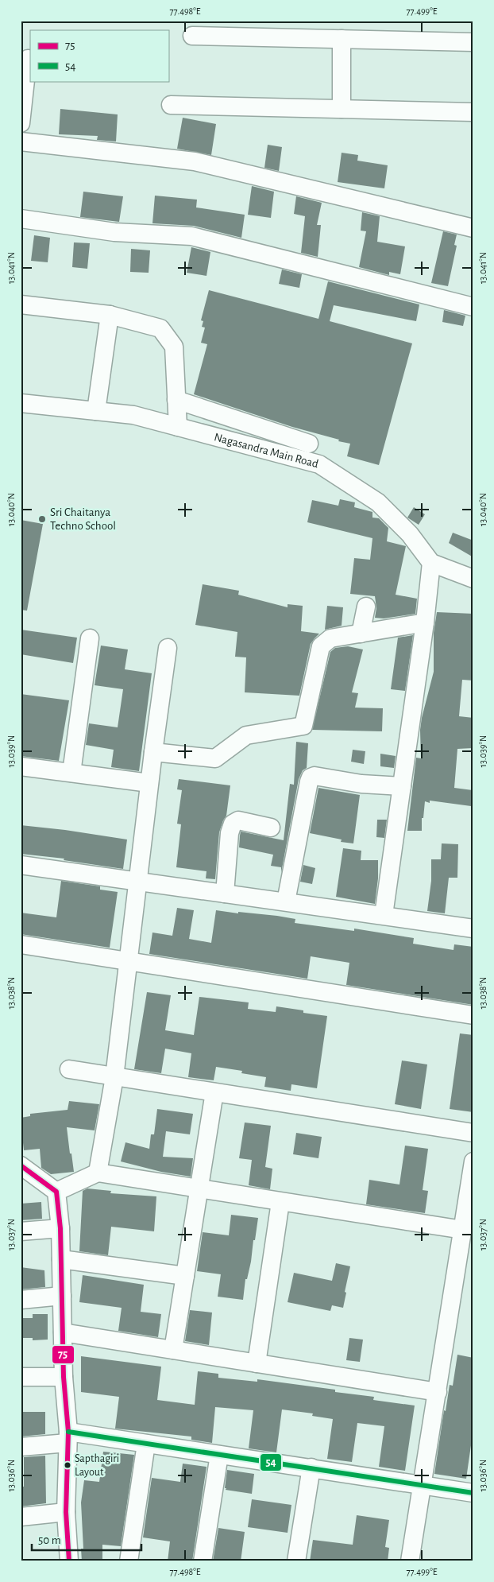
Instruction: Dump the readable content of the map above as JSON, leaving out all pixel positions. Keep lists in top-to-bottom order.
{
  "streets": {
    "street": ["Nagasandra Main Road"]
  },
  "places": ["Sri Chaitanya Techno School", "Sapthagiri Layout"],
  "lines": ["transit line 75", "transit line 54"],
  "legend": ["75", "54"],
  "scale_bar": "50 m",
  "coordinates": [
    "77.498°E",
    "77.499°E",
    "13.041°N",
    "13.040°N",
    "13.039°N",
    "13.038°N",
    "13.037°N",
    "13.036°N"
  ]
}
